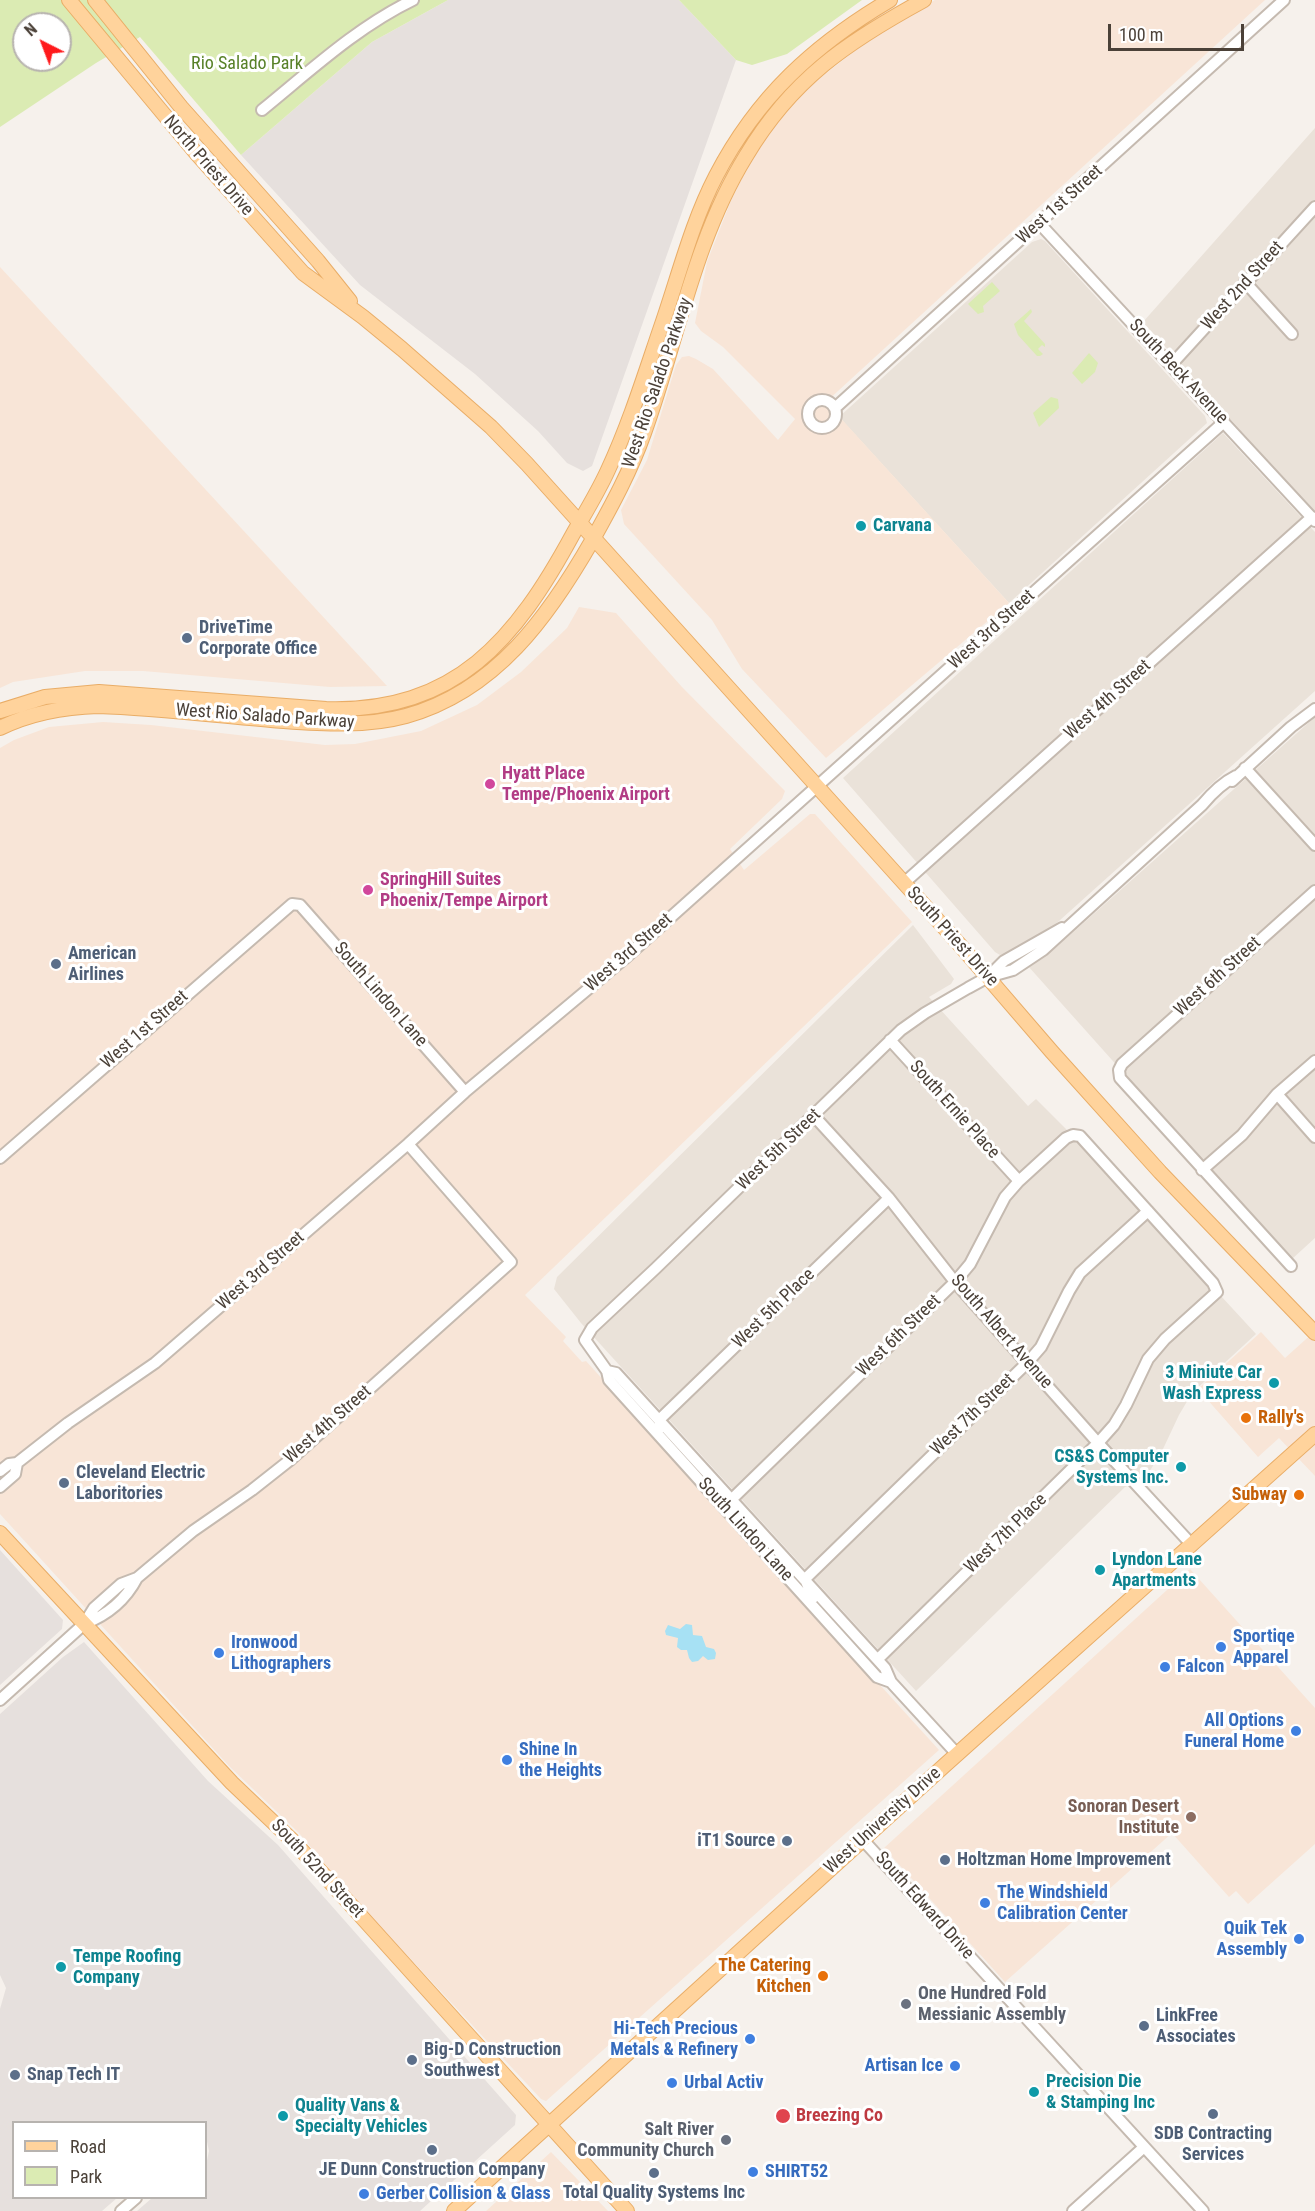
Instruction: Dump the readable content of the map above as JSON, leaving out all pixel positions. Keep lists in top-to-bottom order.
{
  "streets": {
    "main road": [
      "North Priest Drive",
      "West Rio Salado Parkway",
      "South Priest Drive",
      "West University Drive",
      "South 52nd Street"
    ],
    "street": [
      "West 1st Street",
      "West 2nd Street",
      "South Beck Avenue",
      "West 3rd Street",
      "West 4th Street",
      "West 6th Street",
      "South Lindon Lane",
      "South Ernie Place",
      "West 5th Street",
      "West 5th Place",
      "South Albert Avenue",
      "West 7th Street",
      "West 7th Place",
      "South Edward Drive"
    ]
  },
  "crossings": [
    ["North Priest Drive", "West Rio Salado Parkway"],
    ["North Priest Drive", "South Priest Drive"],
    ["West 1st Street", "South Beck Avenue"],
    ["West 1st Street", "South Lindon Lane"],
    ["West 2nd Street", "South Beck Avenue"],
    ["South Beck Avenue", "West 3rd Street"],
    ["South Beck Avenue", "West 4th Street"],
    ["West Rio Salado Parkway", "South Priest Drive"],
    ["West 3rd Street", "West 4th Street"],
    ["West 3rd Street", "South Priest Drive"],
    ["West 3rd Street", "South Lindon Lane"],
    ["West 4th Street", "South Priest Drive"],
    ["West 4th Street", "South 52nd Street"],
    ["South Priest Drive", "West 5th Street"],
    ["West 6th Street", "South Lindon Lane"],
    ["West 6th Street", "South Ernie Place"],
    ["West 6th Street", "South Albert Avenue"],
    ["West 6th Street", "West 7th Street"],
    ["West 6th Street", "West 7th Place"],
    ["South Lindon Lane", "West 5th Street"],
    ["South Lindon Lane", "West 5th Place"],
    ["South Lindon Lane", "West 7th Street"],
    ["South Lindon Lane", "West 7th Place"],
    ["South Lindon Lane", "West University Drive"],
    ["South Ernie Place", "West 5th Street"],
    ["West 5th Street", "South Albert Avenue"],
    ["West 5th Place", "South Albert Avenue"],
    ["South Albert Avenue", "West 7th Street"],
    ["South Albert Avenue", "West 7th Place"],
    ["South Albert Avenue", "West University Drive"],
    ["West 7th Street", "West 7th Place"],
    ["West University Drive", "South 52nd Street"],
    ["West University Drive", "South Edward Drive"]
  ],
  "parks": ["Rio Salado Park"],
  "places": [
    "Carvana",
    "DriveTime Corporate Office",
    "Hyatt Place Tempe/Phoenix Airport",
    "SpringHill Suites Phoenix/Tempe Airport",
    "American Airlines",
    "3 Miniute Car Wash Express",
    "Rally's",
    "CS&S Computer Systems Inc.",
    "Cleveland Electric Laboritories",
    "Subway",
    "Lyndon Lane Apartments",
    "Sportiqe Apparel",
    "Ironwood Lithographers",
    "Falcon",
    "All Options Funeral Home",
    "Shine In the Heights",
    "Sonoran Desert Institute",
    "iT1 Source",
    "Holtzman Home Improvement",
    "The Windshield Calibration Center",
    "Quik Tek Assembly",
    "Tempe Roofing Company",
    "The Catering Kitchen",
    "One Hundred Fold Messianic Assembly",
    "LinkFree Associates",
    "Hi-Tech Precious Metals & Refinery",
    "Big-D Construction Southwest",
    "Artisan Ice",
    "Snap Tech IT",
    "Urbal Activ",
    "Precision Die & Stamping Inc",
    "SDB Contracting Services",
    "Quality Vans & Specialty Vehicles",
    "Breezing Co",
    "Salt River Community Church",
    "JE Dunn Construction Company",
    "SHIRT52",
    "Total Quality Systems Inc",
    "Gerber Collision & Glass"
  ],
  "legend": ["Road", "Park"],
  "scale_bar": "100 m",
  "north": "top left"
}
